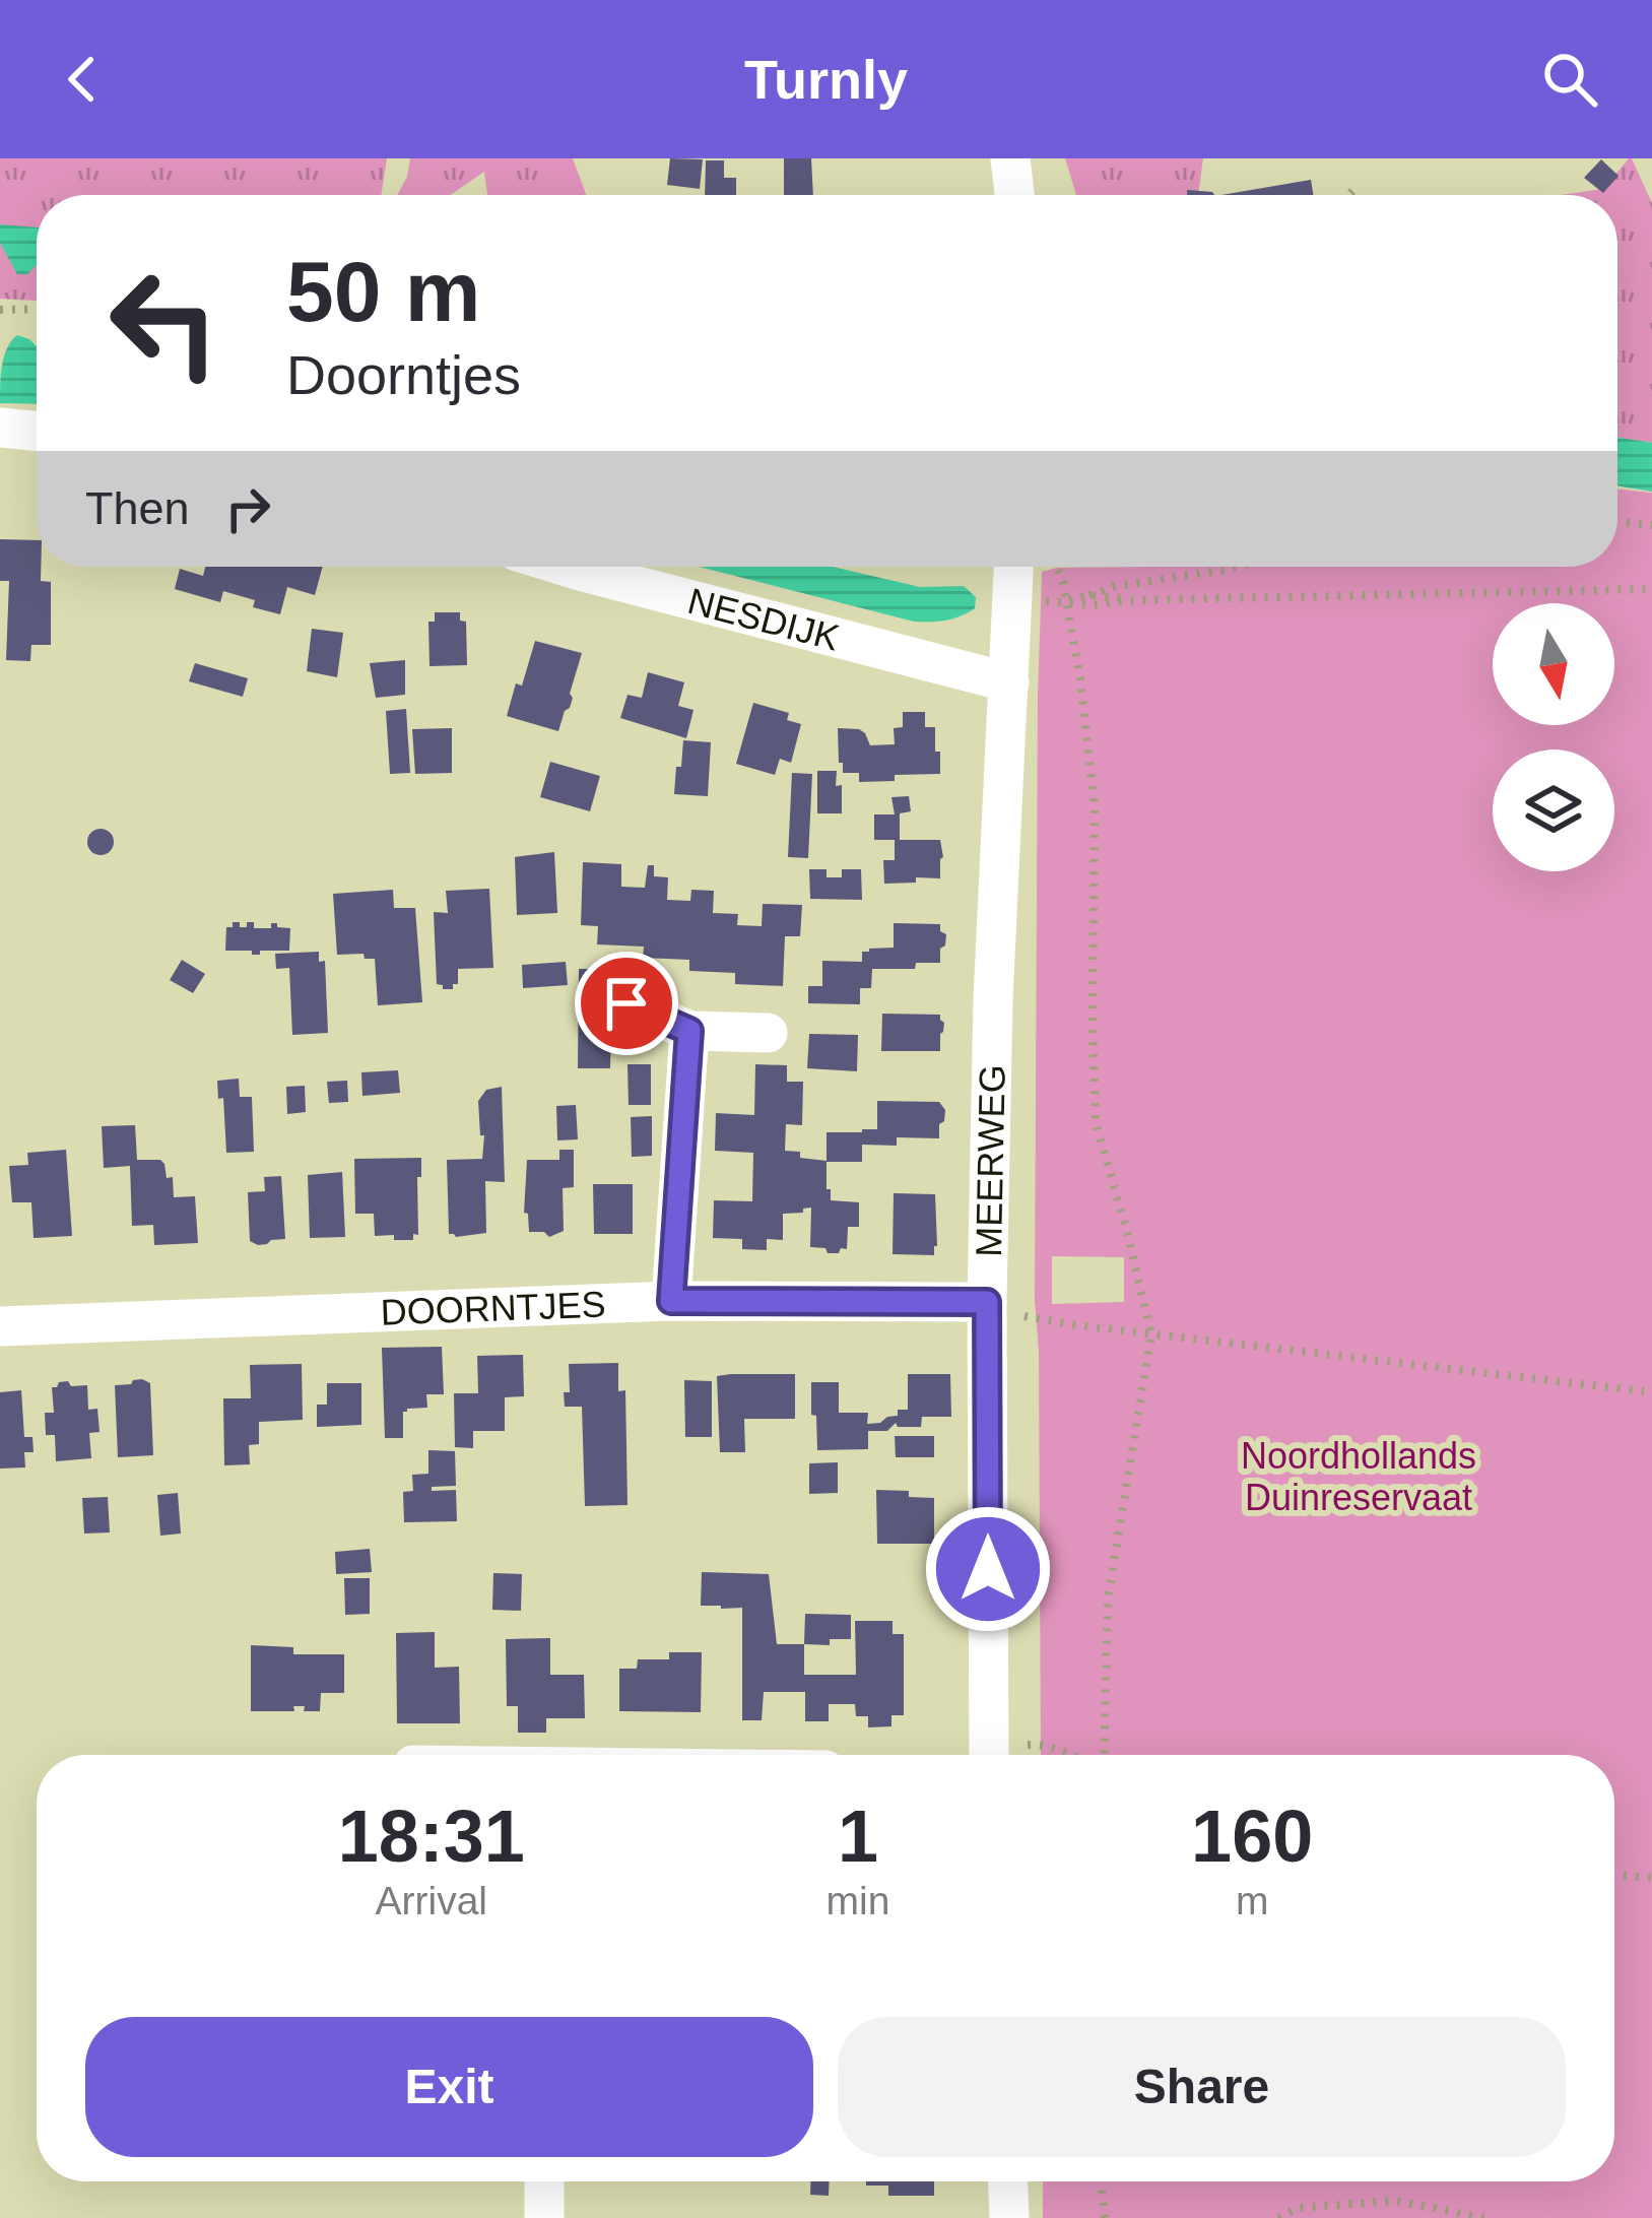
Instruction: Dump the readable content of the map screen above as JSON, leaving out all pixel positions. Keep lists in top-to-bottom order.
{
  "streets": {
    "street": ["NESDIJK", "MEERWEG", "DOORNTJES"]
  },
  "crossings": [
    ["NESDIJK", "MEERWEG"],
    ["MEERWEG", "DOORNTJES"]
  ],
  "parks": ["Noordhollands Duinreservaat"],
  "north": "bottom",
  "page": {
    "header": "Turnly",
    "turn": ["50 m", "Doorntjes"],
    "then": "Then",
    "eta": [
      "18:31",
      "Arrival",
      "1",
      "min",
      "160",
      "m"
    ],
    "buttons": ["Exit", "Share"]
  }
}
